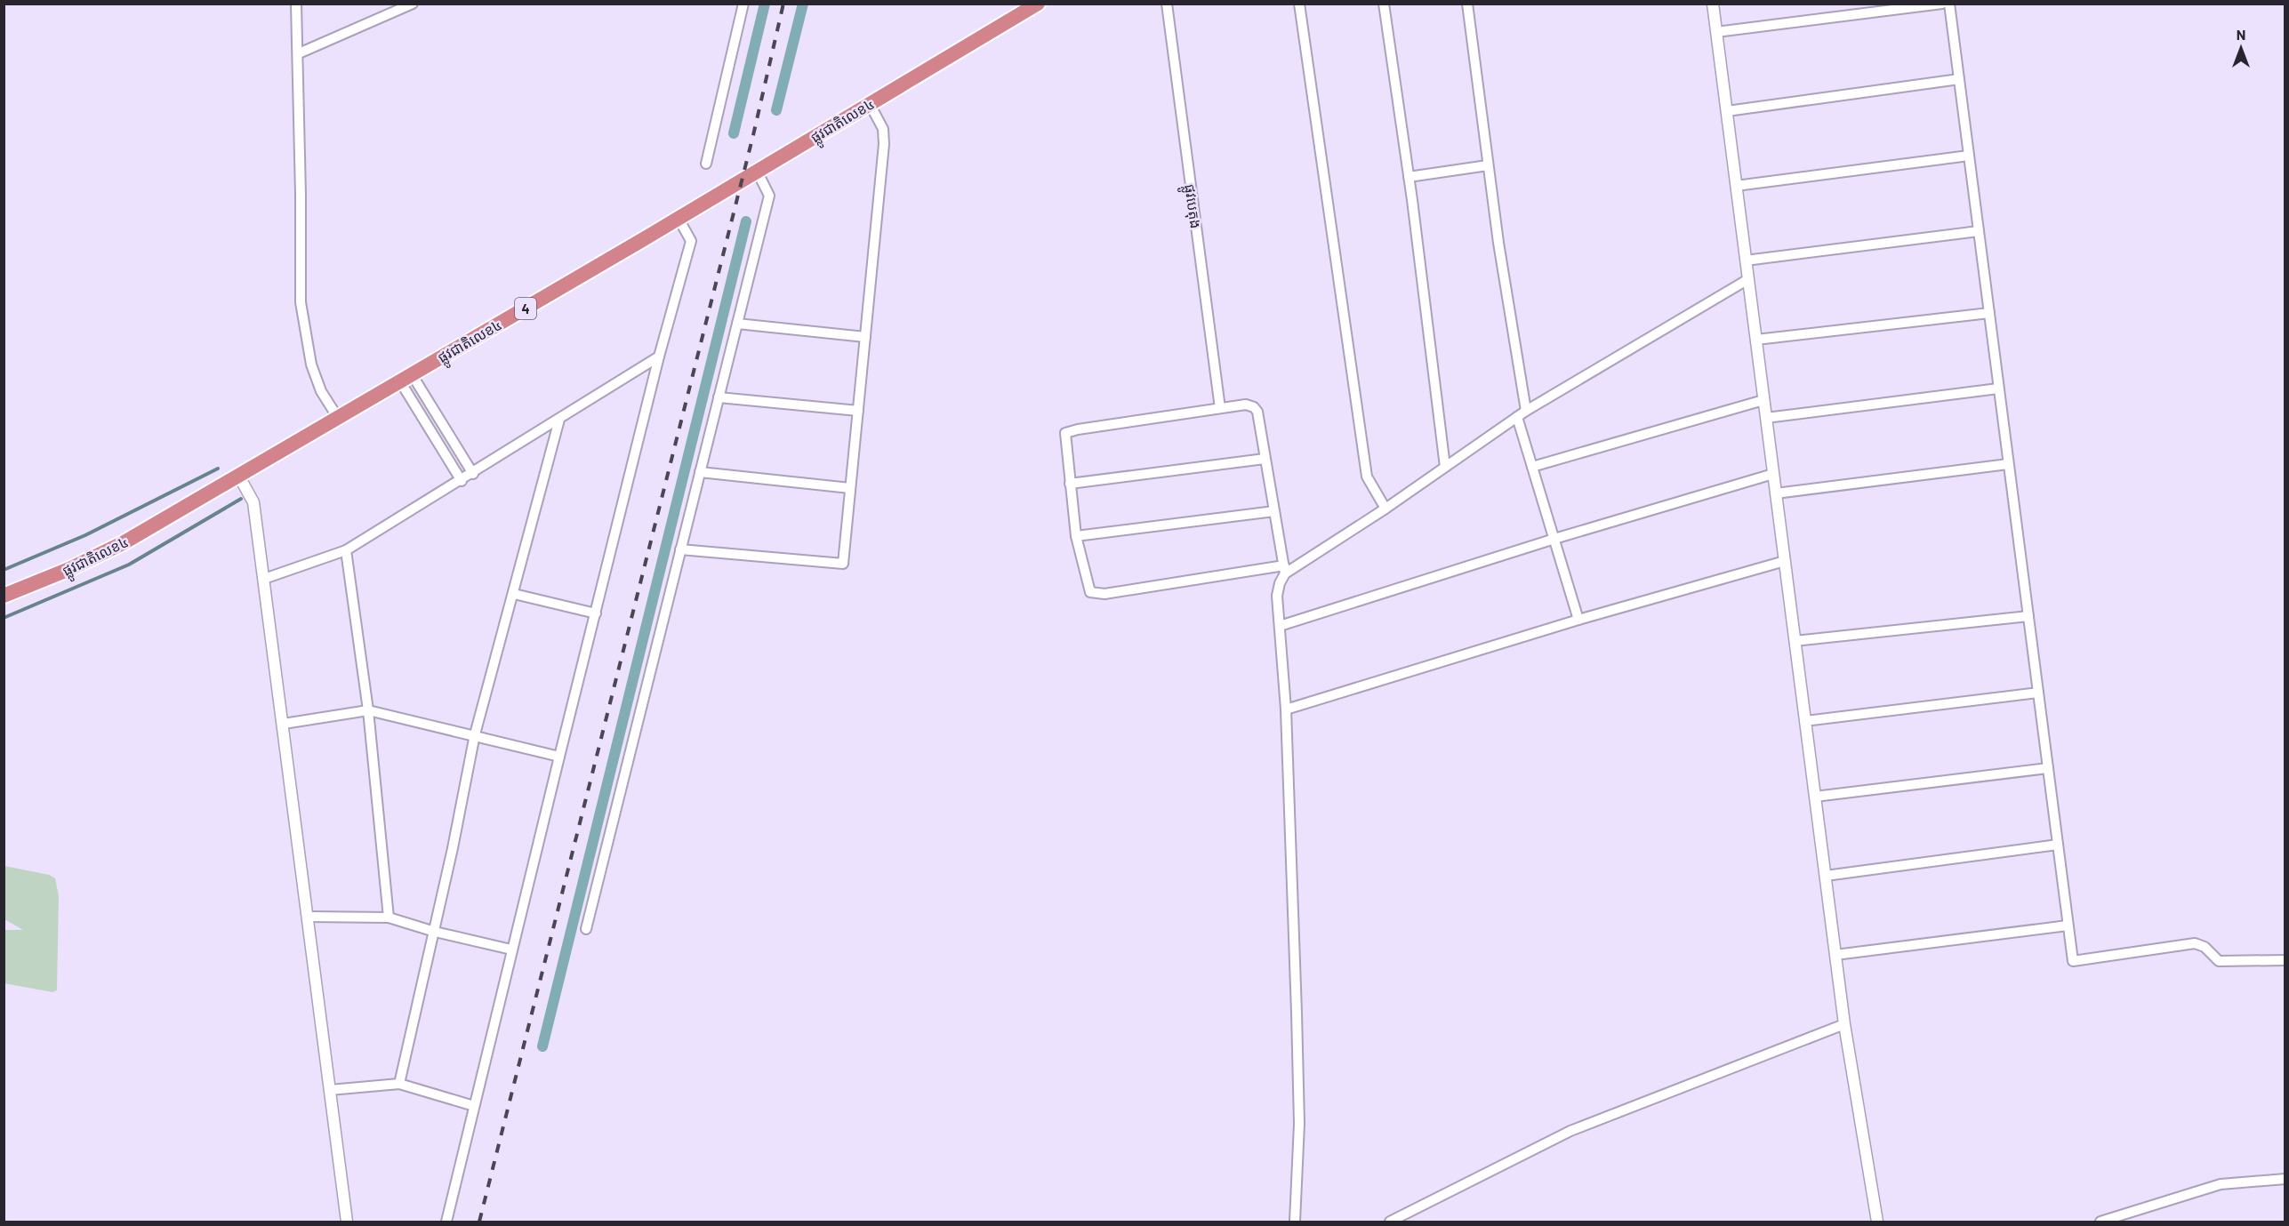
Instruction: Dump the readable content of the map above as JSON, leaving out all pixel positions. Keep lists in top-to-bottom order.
{
  "streets": {
    "highway": ["ផ្លូវជាតិលេខ៤", "4"],
    "street": ["ផ្លូវបេតុង"]
  },
  "north": "top"
}
